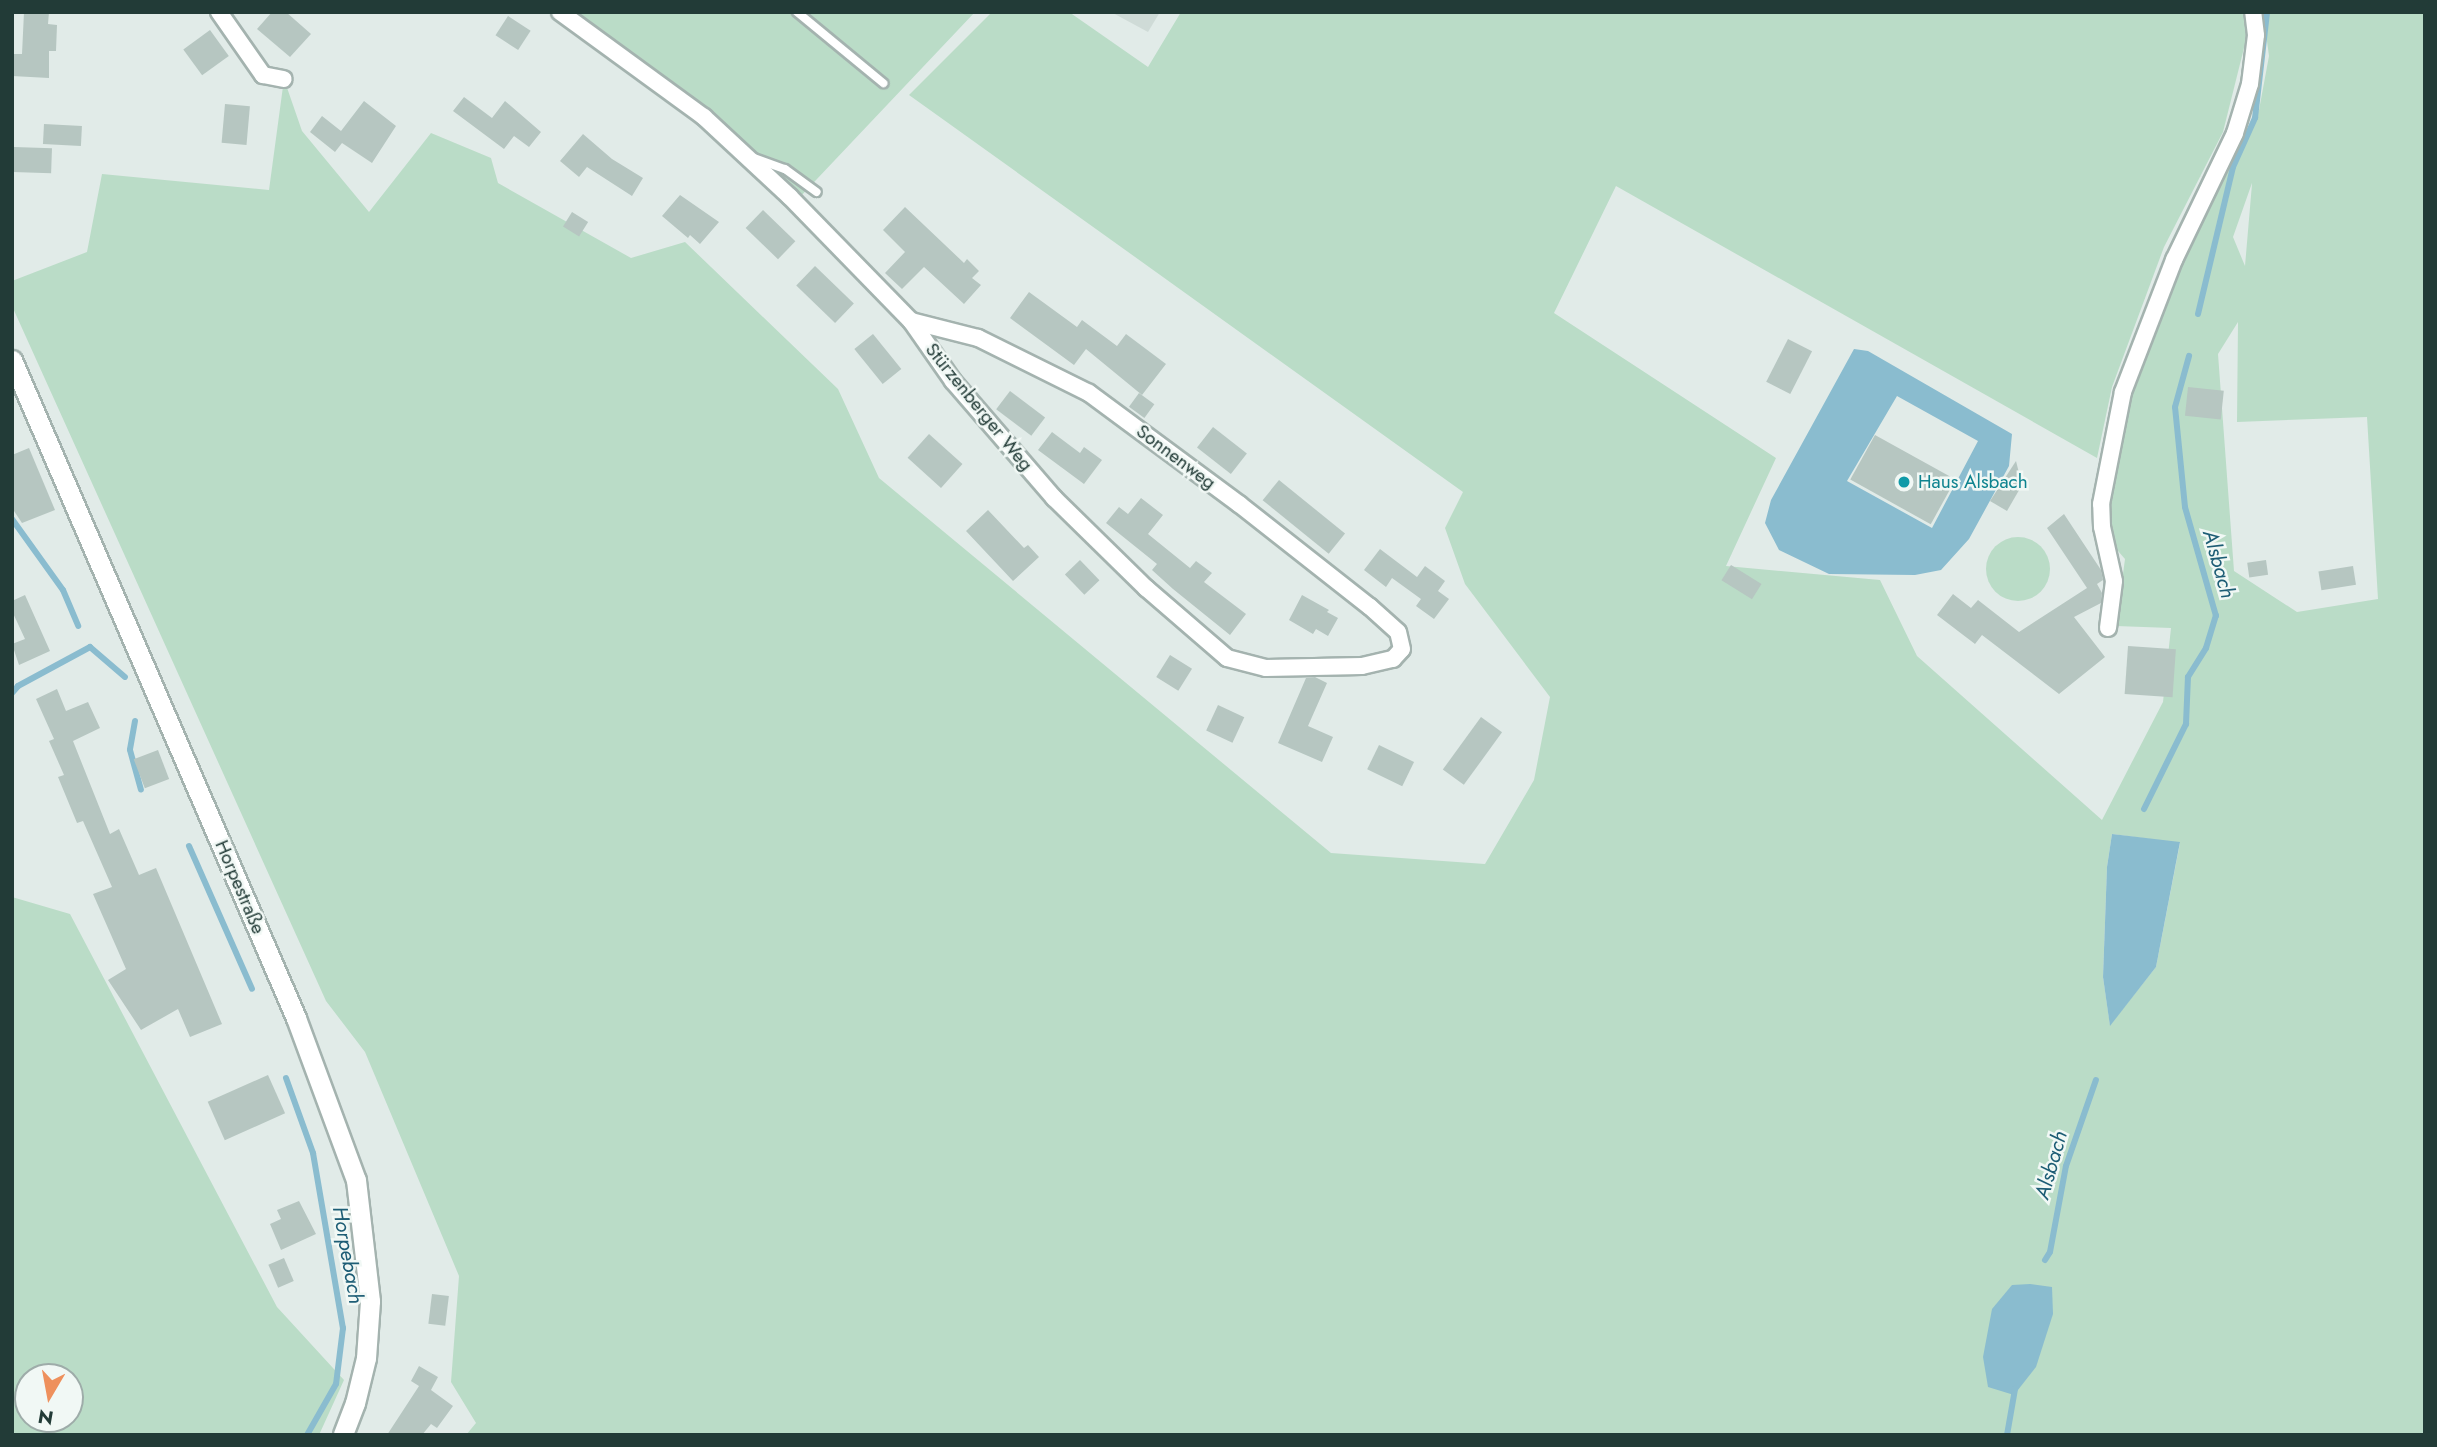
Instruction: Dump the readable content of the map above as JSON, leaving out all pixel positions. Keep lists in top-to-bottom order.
{
  "streets": {
    "street": ["Stürzenberger Weg", "Sonnenweg", "Horpestraße"]
  },
  "crossings": [
    ["Stürzenberger Weg", "Sonnenweg"]
  ],
  "water": ["Alsbach", "Horpebach"],
  "places": ["Haus Alsbach"],
  "north": "bottom"
}
